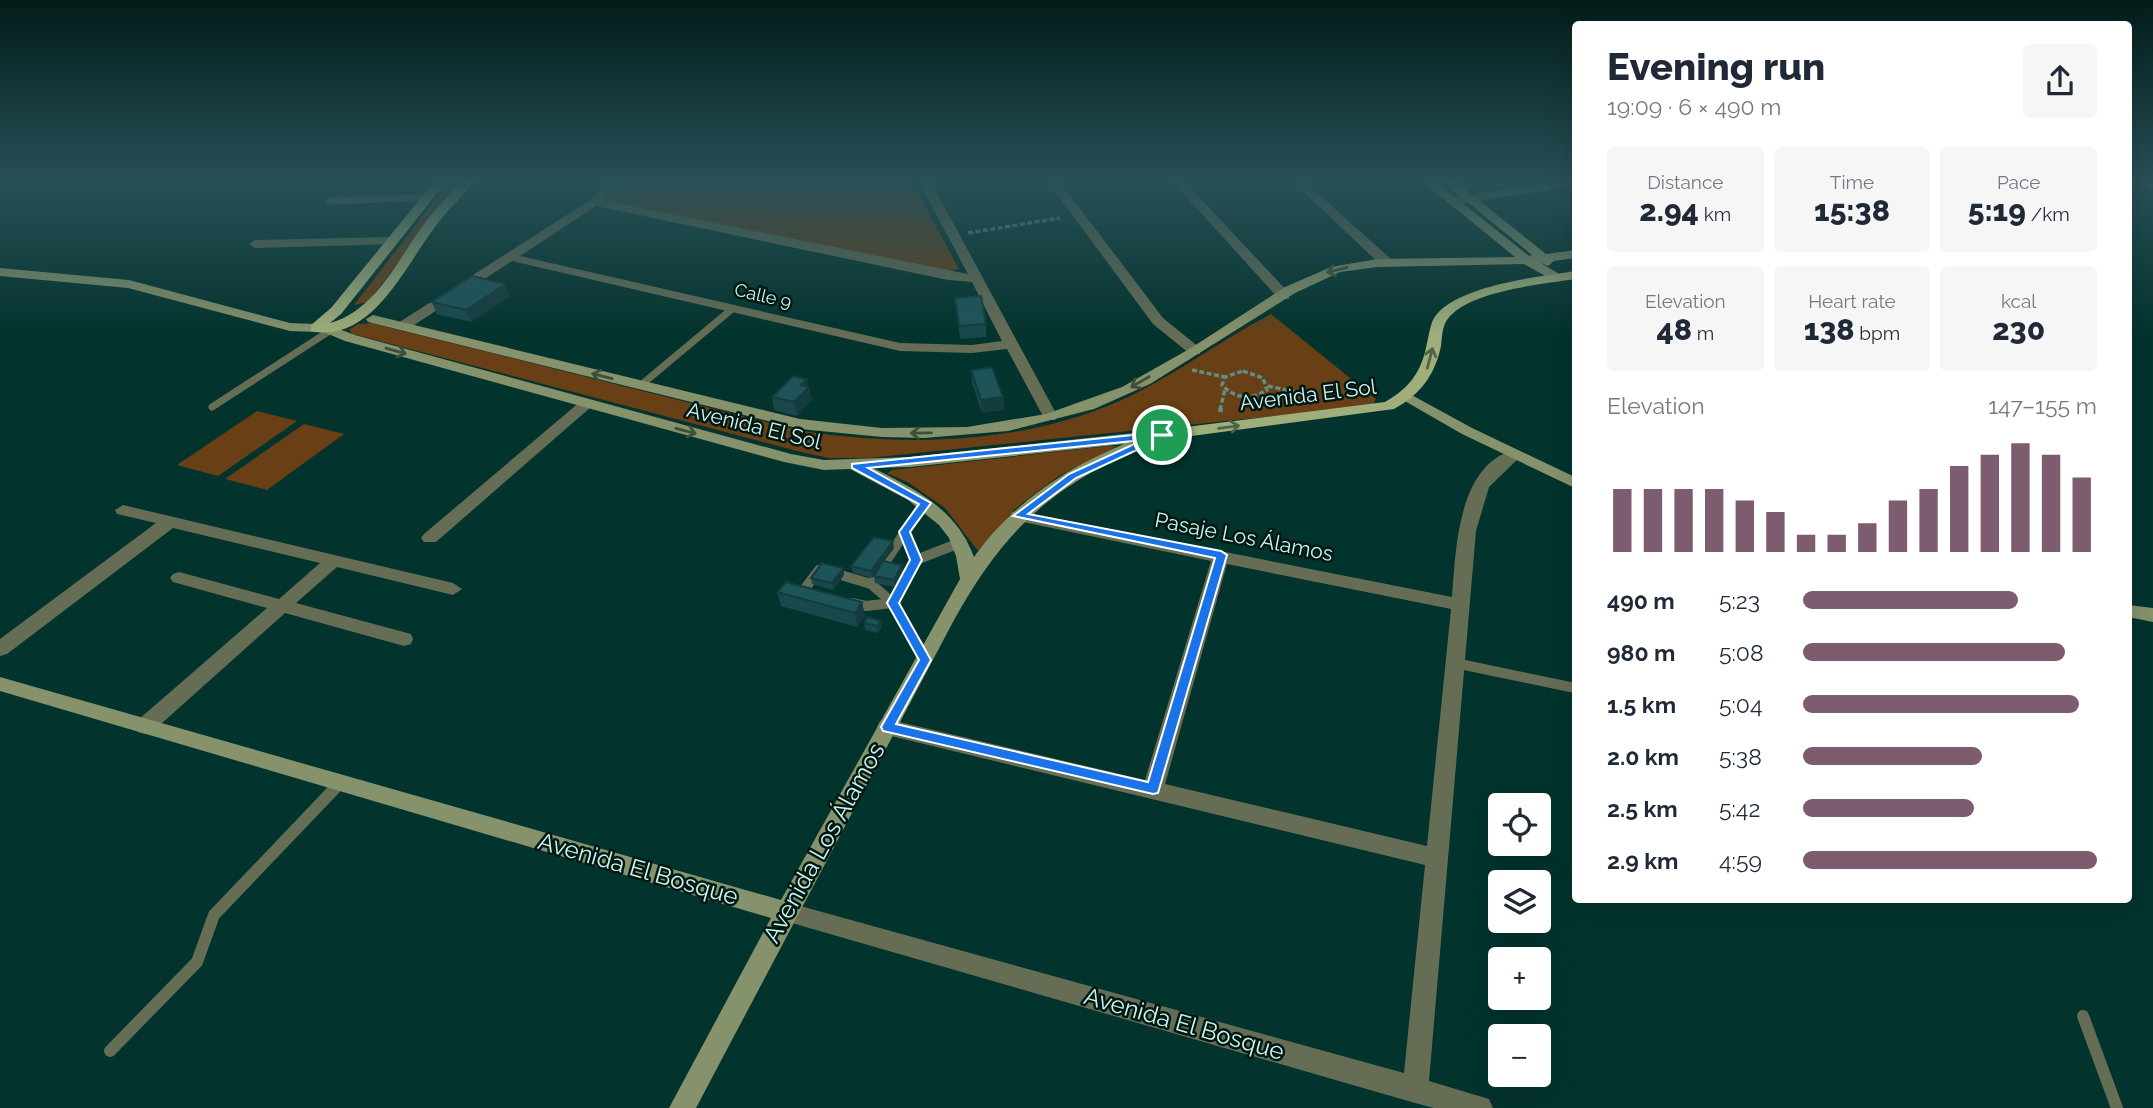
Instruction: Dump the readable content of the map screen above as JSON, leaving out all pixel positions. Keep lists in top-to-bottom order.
{
  "streets": {
    "main road": ["Avenida El Sol", "Avenida Los Álamos", "Avenida El Bosque"],
    "street": ["Calle 9", "Pasaje Los Álamos"]
  },
  "crossings": [
    ["Avenida El Sol", "Avenida Los Álamos"],
    ["Pasaje Los Álamos", "Avenida Los Álamos"],
    ["Avenida Los Álamos", "Avenida El Bosque"]
  ],
  "page": {
    "heading": ["Evening run", "19:09 · 6 × 490 m"],
    "stats": [
      ["Distance", "2.94 km"],
      ["Time", "15:38"],
      ["Pace", "5:19 /km"],
      ["Elevation", "48 m"],
      ["Heart rate", "138 bpm"],
      ["kcal", "230"]
    ],
    "chart": ["Elevation", "147–155 m"],
    "list": [
      {
        "name": "490 m",
        "note": "5:23"
      },
      {
        "name": "980 m",
        "note": "5:08"
      },
      {
        "name": "1.5 km",
        "note": "5:04"
      },
      {
        "name": "2.0 km",
        "note": "5:38"
      },
      {
        "name": "2.5 km",
        "note": "5:42"
      },
      {
        "name": "2.9 km",
        "note": "4:59"
      }
    ],
    "map_buttons": ["+", "−"]
  }
}
